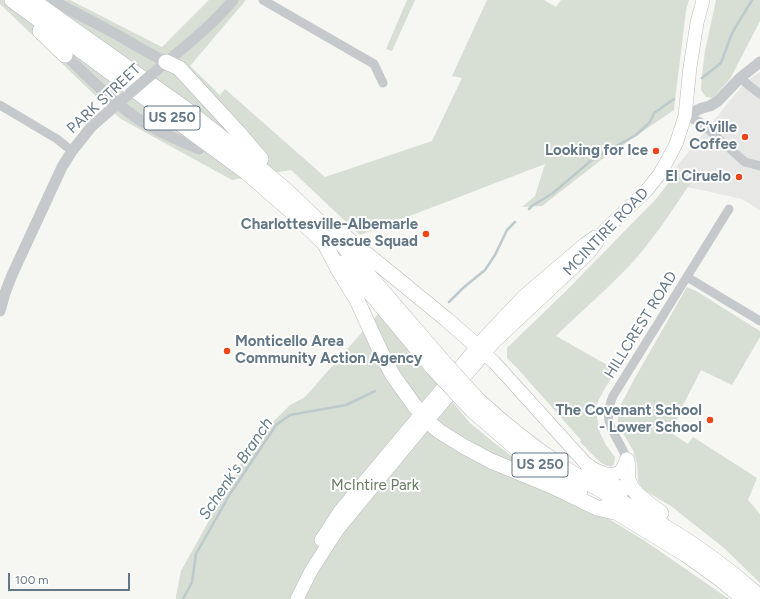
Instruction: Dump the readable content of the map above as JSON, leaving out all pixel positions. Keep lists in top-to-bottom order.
{
  "streets": {
    "highway": ["US 250"],
    "main road": ["MCINTIRE ROAD"],
    "street": ["PARK STREET", "HILLCREST ROAD"]
  },
  "water": ["Schenk's Branch"],
  "parks": ["McIntire Park"],
  "places": [
    "C’ville Coffee",
    "Looking for Ice",
    "El Ciruelo",
    "Charlottesville-Albemarle Rescue Squad",
    "Monticello Area Community Action Agency",
    "The Covenant School - Lower School"
  ],
  "scale_bar": "100 m"
}
